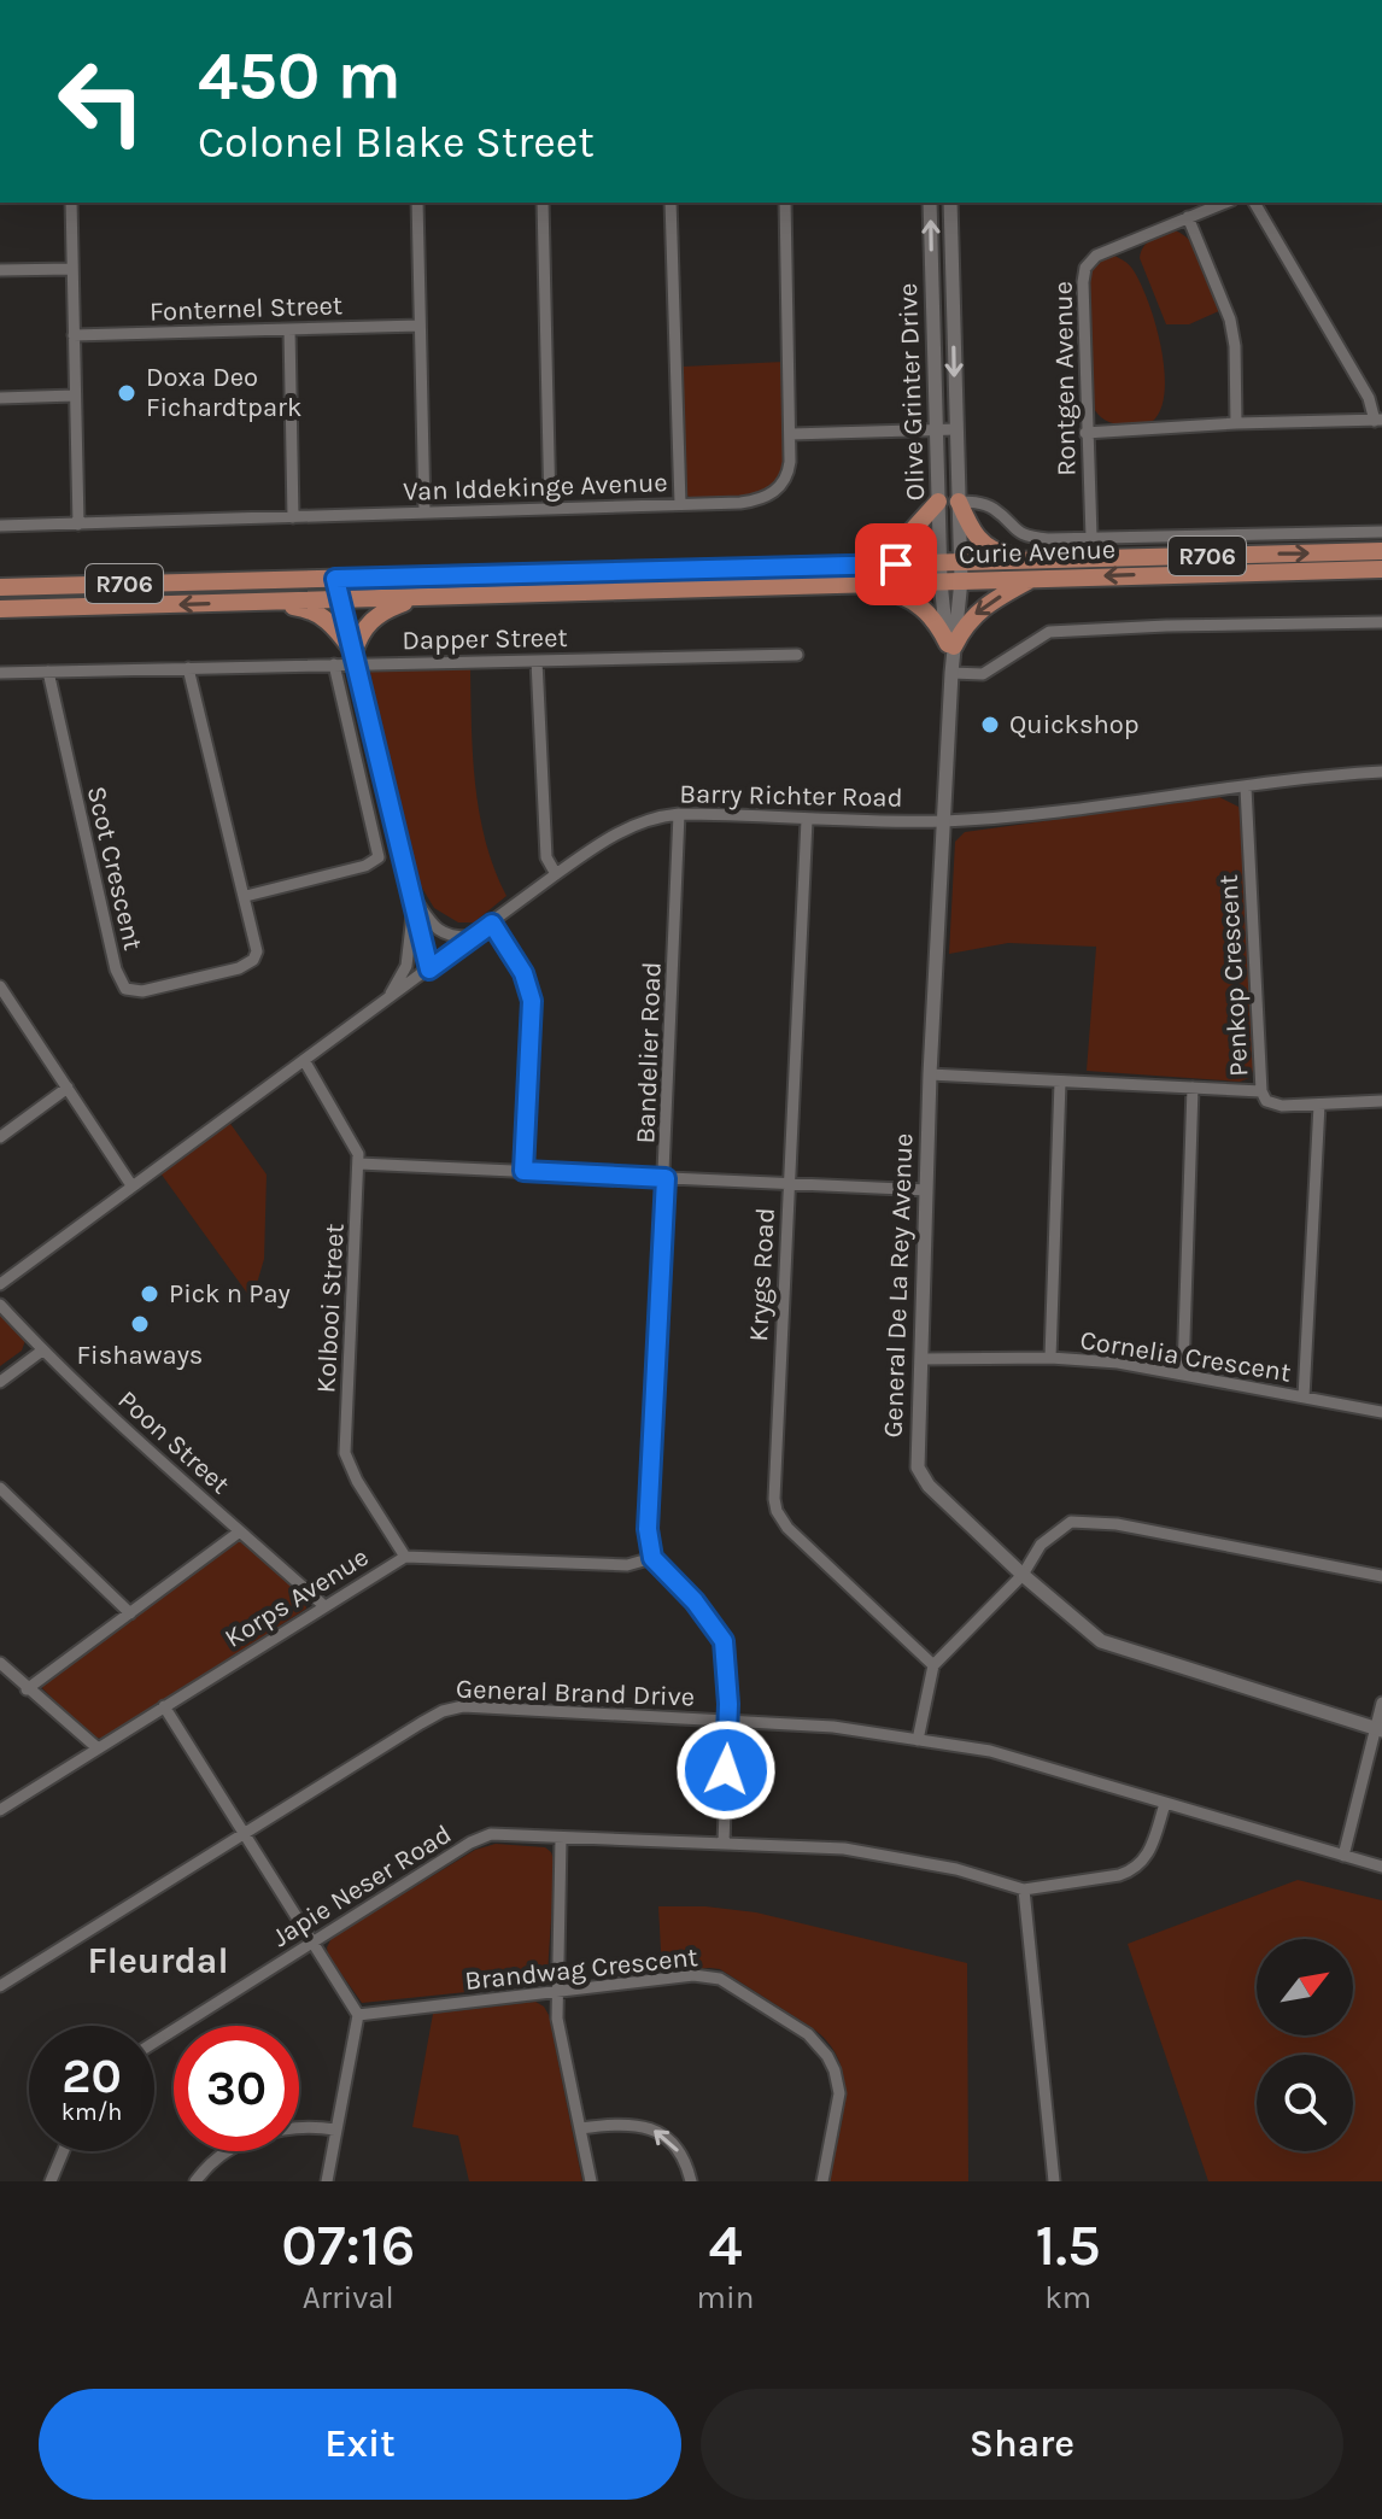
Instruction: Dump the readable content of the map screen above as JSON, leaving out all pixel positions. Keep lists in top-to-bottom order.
{
  "streets": {
    "main road": ["Curie Avenue", "R706"],
    "street": [
      "Fonternel Street",
      "Rontgen Avenue",
      "Olive Grinter Drive",
      "Van Iddekinge Avenue",
      "Dapper Street",
      "Barry Richter Road",
      "Scot Crescent",
      "Penkop Crescent",
      "Bandelier Road",
      "Krygs Road",
      "General De La Rey Avenue",
      "Kolbooi Street",
      "Cornelia Crescent",
      "Poon Street",
      "Korps Avenue",
      "General Brand Drive",
      "Japie Neser Road",
      "Brandwag Crescent"
    ]
  },
  "crossings": [
    ["Rontgen Avenue", "Curie Avenue"],
    ["Olive Grinter Drive", "Curie Avenue"],
    ["Olive Grinter Drive", "General De La Rey Avenue"],
    ["Curie Avenue", "General De La Rey Avenue"],
    ["Dapper Street", "Scot Crescent"],
    ["Barry Richter Road", "Penkop Crescent"],
    ["Barry Richter Road", "Bandelier Road"],
    ["Barry Richter Road", "Krygs Road"],
    ["Barry Richter Road", "General De La Rey Avenue"],
    ["Barry Richter Road", "Kolbooi Street"],
    ["Bandelier Road", "Korps Avenue"],
    ["General De La Rey Avenue", "Cornelia Crescent"],
    ["Kolbooi Street", "Korps Avenue"],
    ["Poon Street", "Korps Avenue"],
    ["General Brand Drive", "Japie Neser Road"]
  ],
  "districts": ["Fleurdal"],
  "places": [
    "Doxa Deo Fichardtpark",
    "Quickshop",
    "Pick n Pay",
    "Fishaways"
  ],
  "north": "top right",
  "page": {
    "turn": ["450 m", "Colonel Blake Street"],
    "speed": "20 km/h",
    "limit": "30",
    "eta": [
      "07:16",
      "Arrival",
      "4",
      "min",
      "1.5",
      "km"
    ],
    "buttons": ["Exit", "Share"]
  }
}
